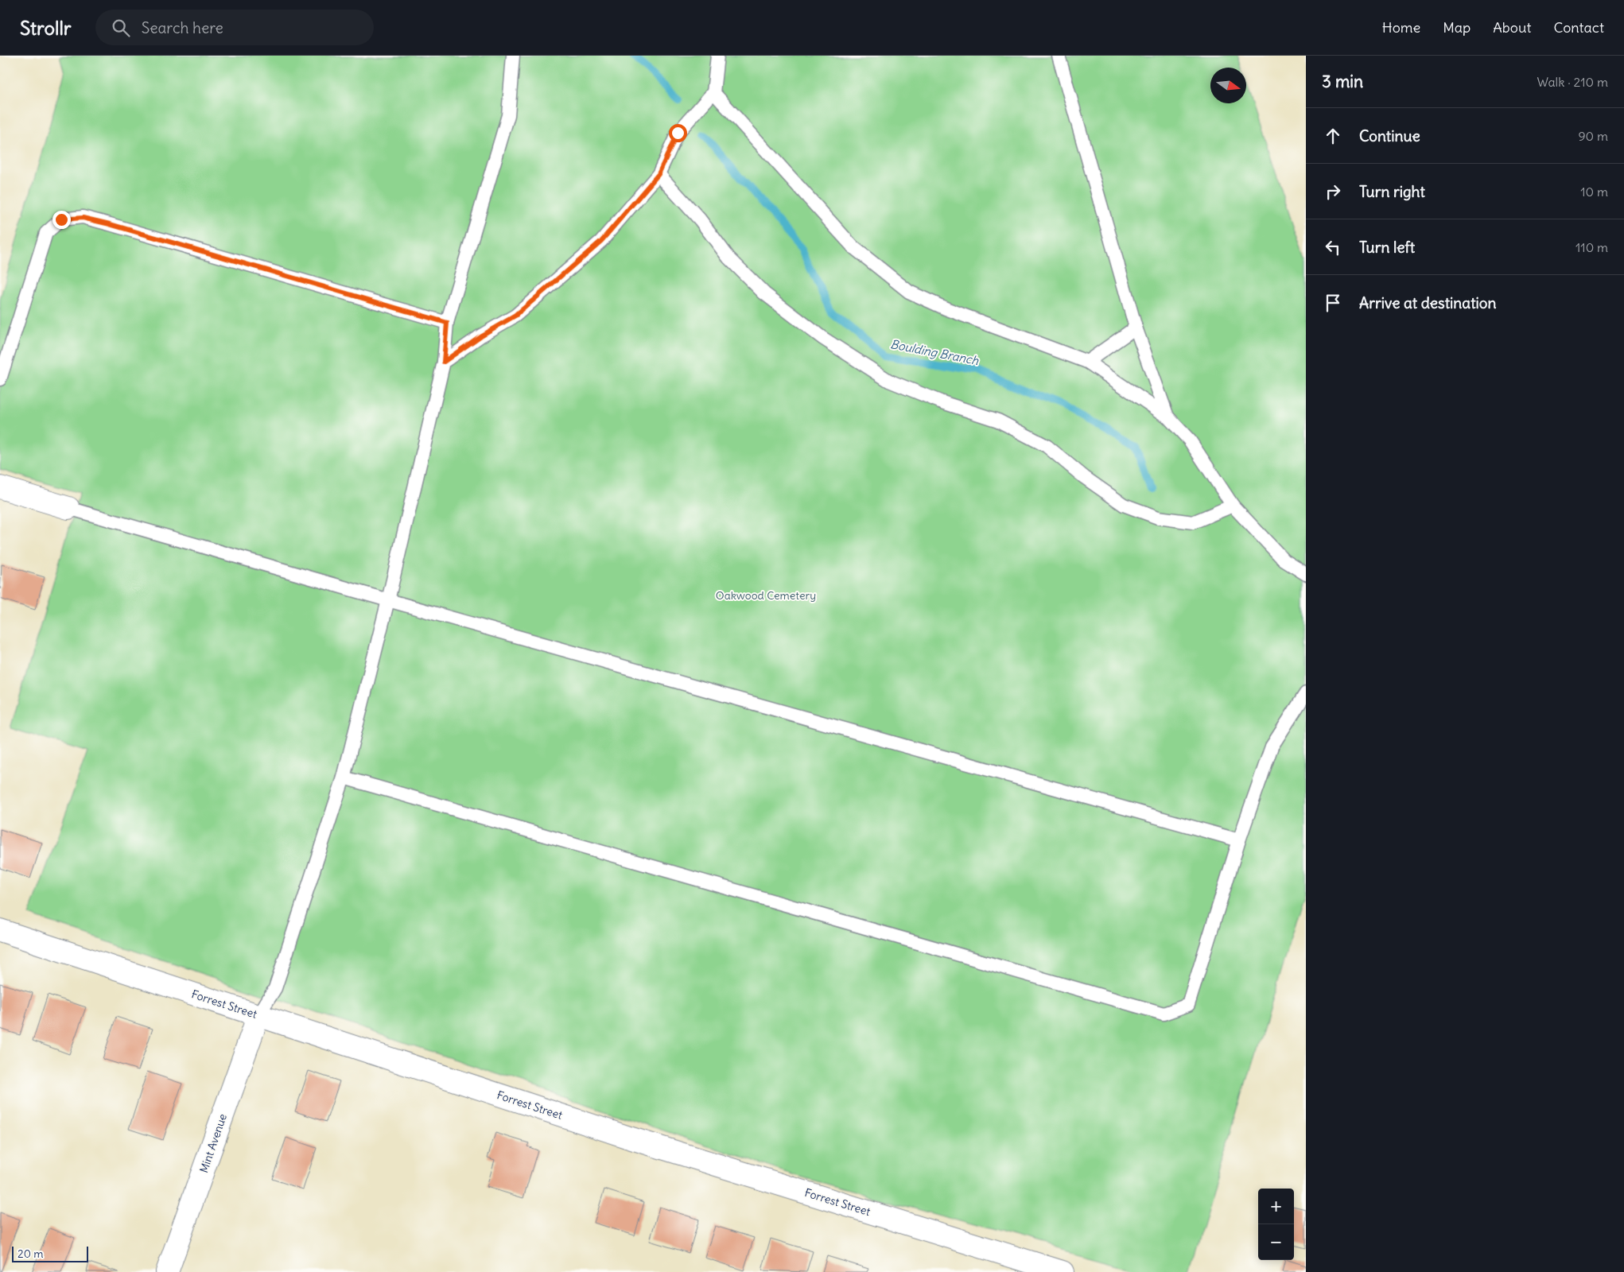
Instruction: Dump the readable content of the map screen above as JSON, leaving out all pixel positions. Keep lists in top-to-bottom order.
{
  "streets": {
    "street": ["Forrest Street", "Mint Avenue"]
  },
  "crossings": [
    ["Forrest Street", "Mint Avenue"]
  ],
  "water": ["Boulding Branch"],
  "parks": ["Oakwood Cemetery"],
  "scale_bar": "20 m",
  "north": "right",
  "page": {
    "header": "Strollr",
    "search": "Search here",
    "nav": [
      "Home",
      "Map",
      "About",
      "Contact"
    ],
    "heading": ["3 min", "Walk · 210 m"],
    "list": [
      ["Continue", "90 m"],
      ["Turn right", "10 m"],
      ["Turn left", "110 m"],
      "Arrive at destination"
    ],
    "map_buttons": ["+", "−"],
    "scale": "20 m"
  }
}
